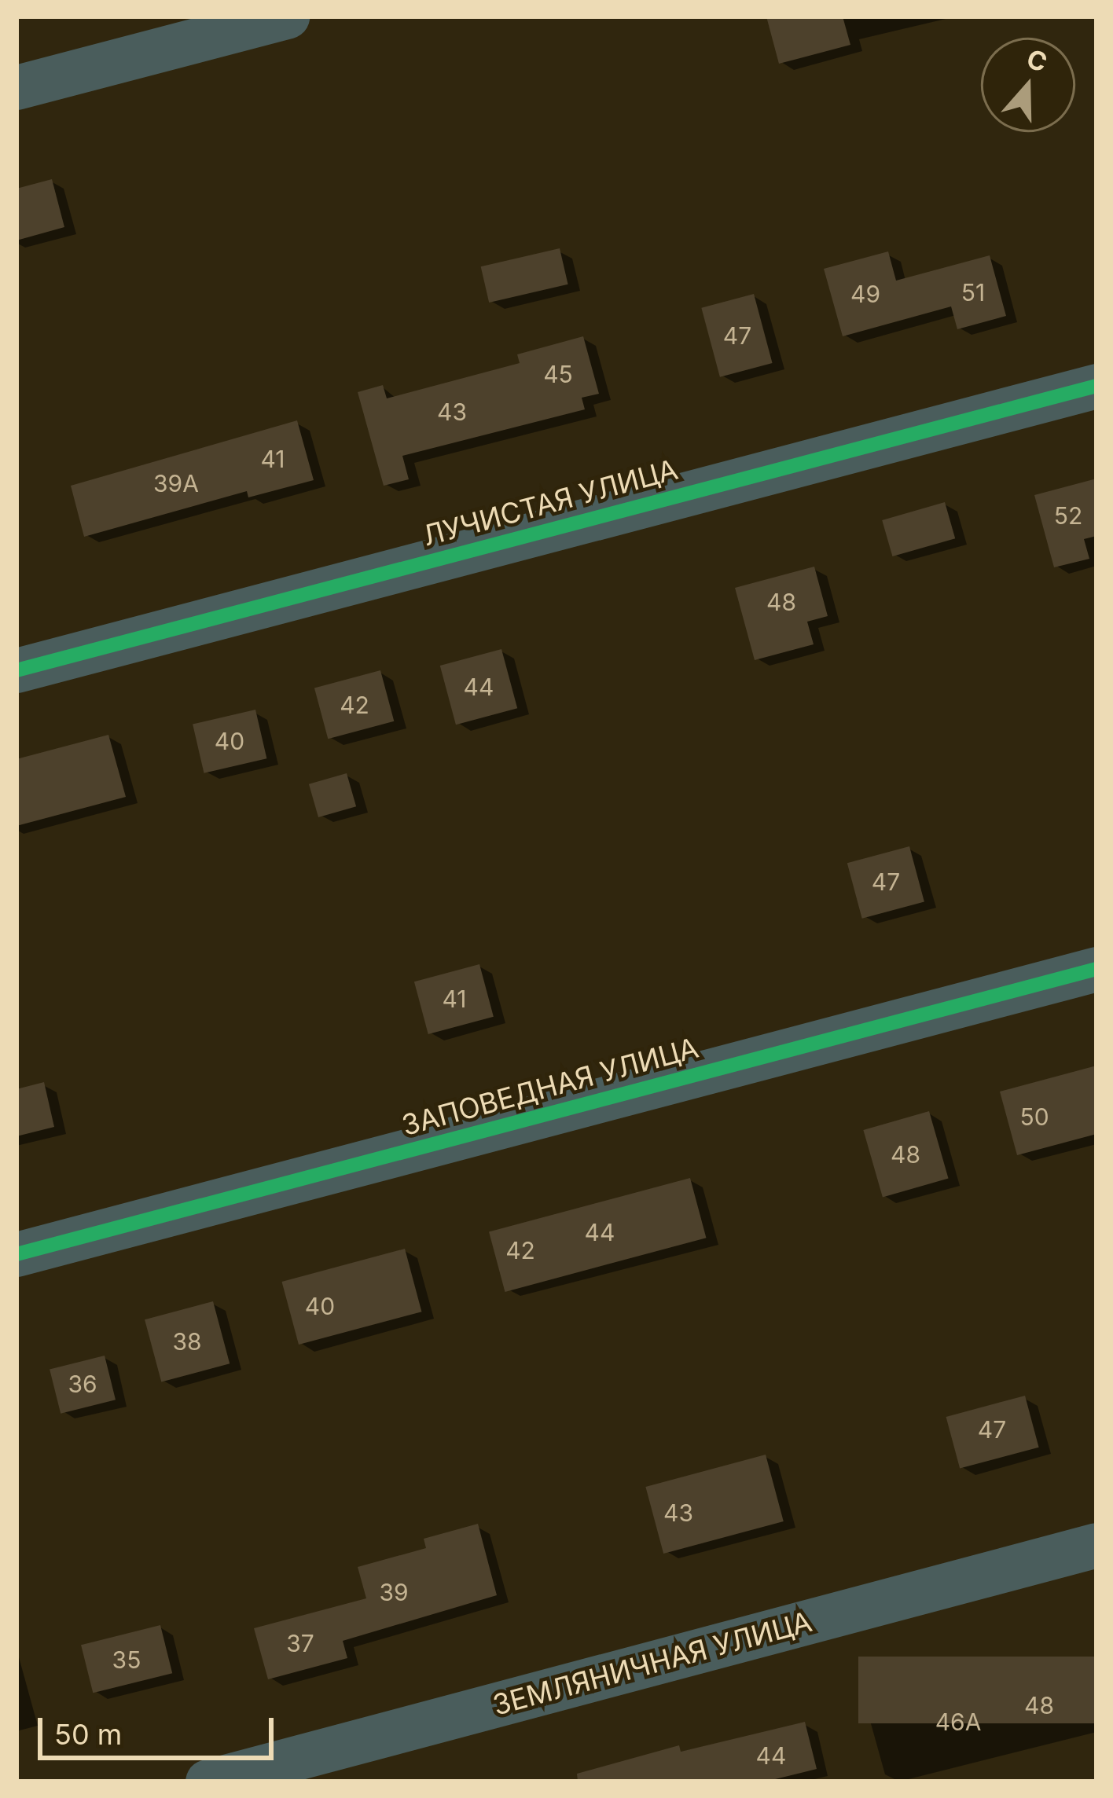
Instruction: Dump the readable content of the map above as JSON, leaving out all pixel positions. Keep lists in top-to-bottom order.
{
  "streets": {
    "street": ["ЛУЧИСТАЯ УЛИЦА", "ЗАПОВЕДНАЯ УЛИЦА", "ЗЕМЛЯНИЧНАЯ УЛИЦА"]
  },
  "house_numbers": [
    "51",
    "49",
    "47",
    "45",
    "43",
    "41",
    "39А",
    "52",
    "48",
    "44",
    "42",
    "40",
    "47",
    "41",
    "50",
    "48",
    "44",
    "42",
    "40",
    "38",
    "36",
    "47",
    "43",
    "39",
    "37",
    "35",
    "48",
    "46А",
    "44"
  ],
  "scale_bar": "50 m",
  "north": "top"
}
